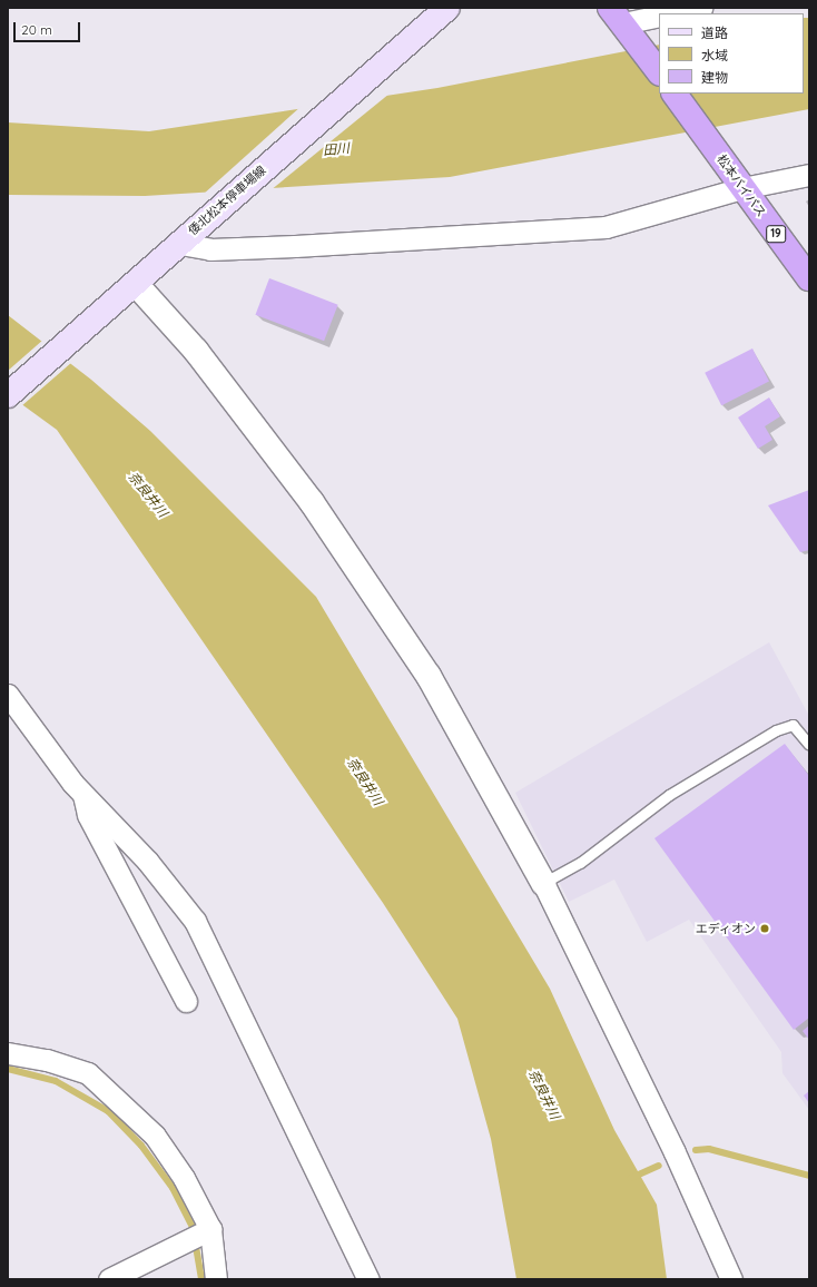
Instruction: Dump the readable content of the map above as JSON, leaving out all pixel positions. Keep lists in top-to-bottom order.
{
  "streets": {
    "highway": ["松本バイパス", "19"],
    "main road": ["倭北松本停車場線"]
  },
  "water": ["田川", "奈良井川"],
  "places": ["エディオン"],
  "legend": ["道路", "水域", "建物"],
  "scale_bar": "20 m"
}
